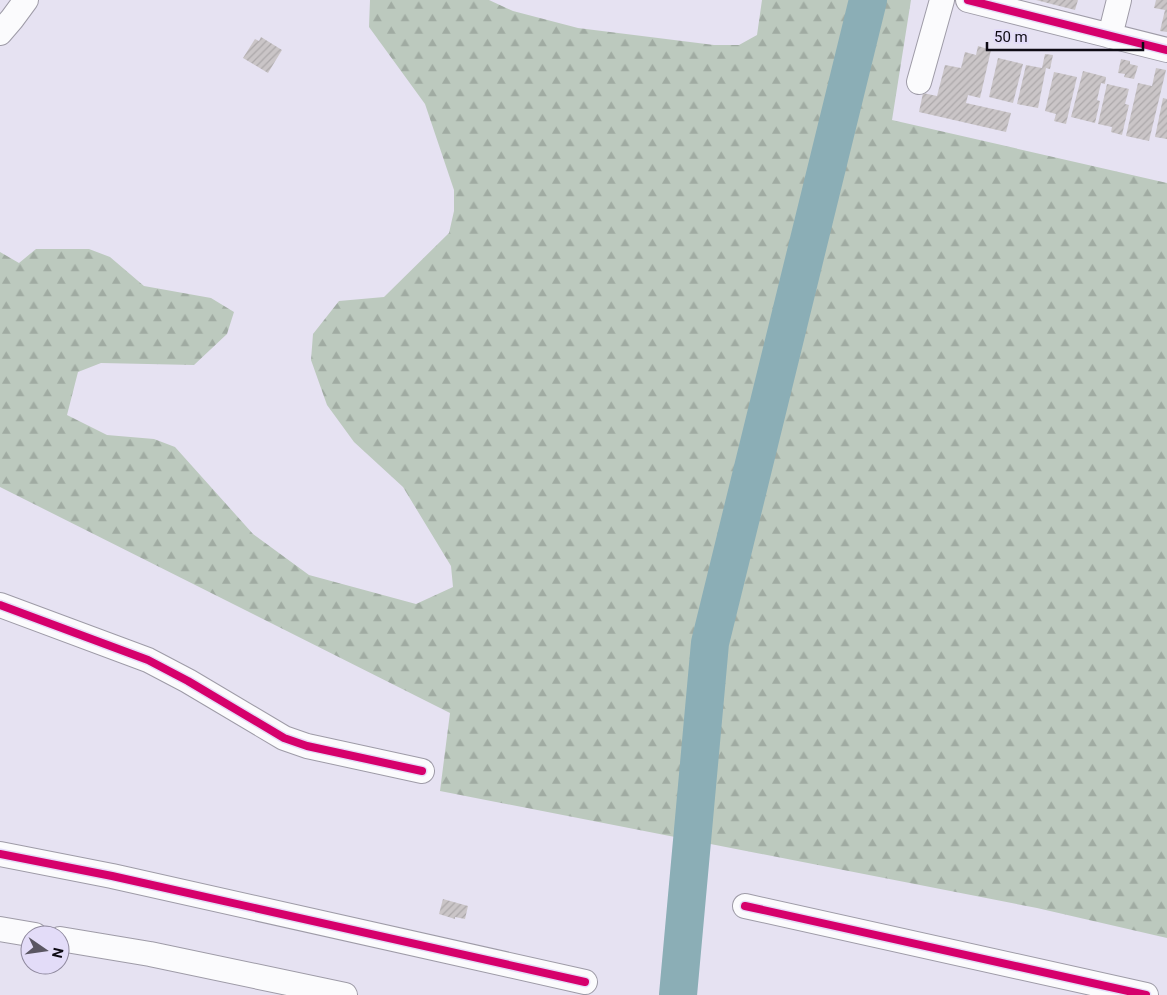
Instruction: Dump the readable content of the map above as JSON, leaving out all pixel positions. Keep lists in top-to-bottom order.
{
  "scale_bar": "50 m",
  "north": "right"
}
